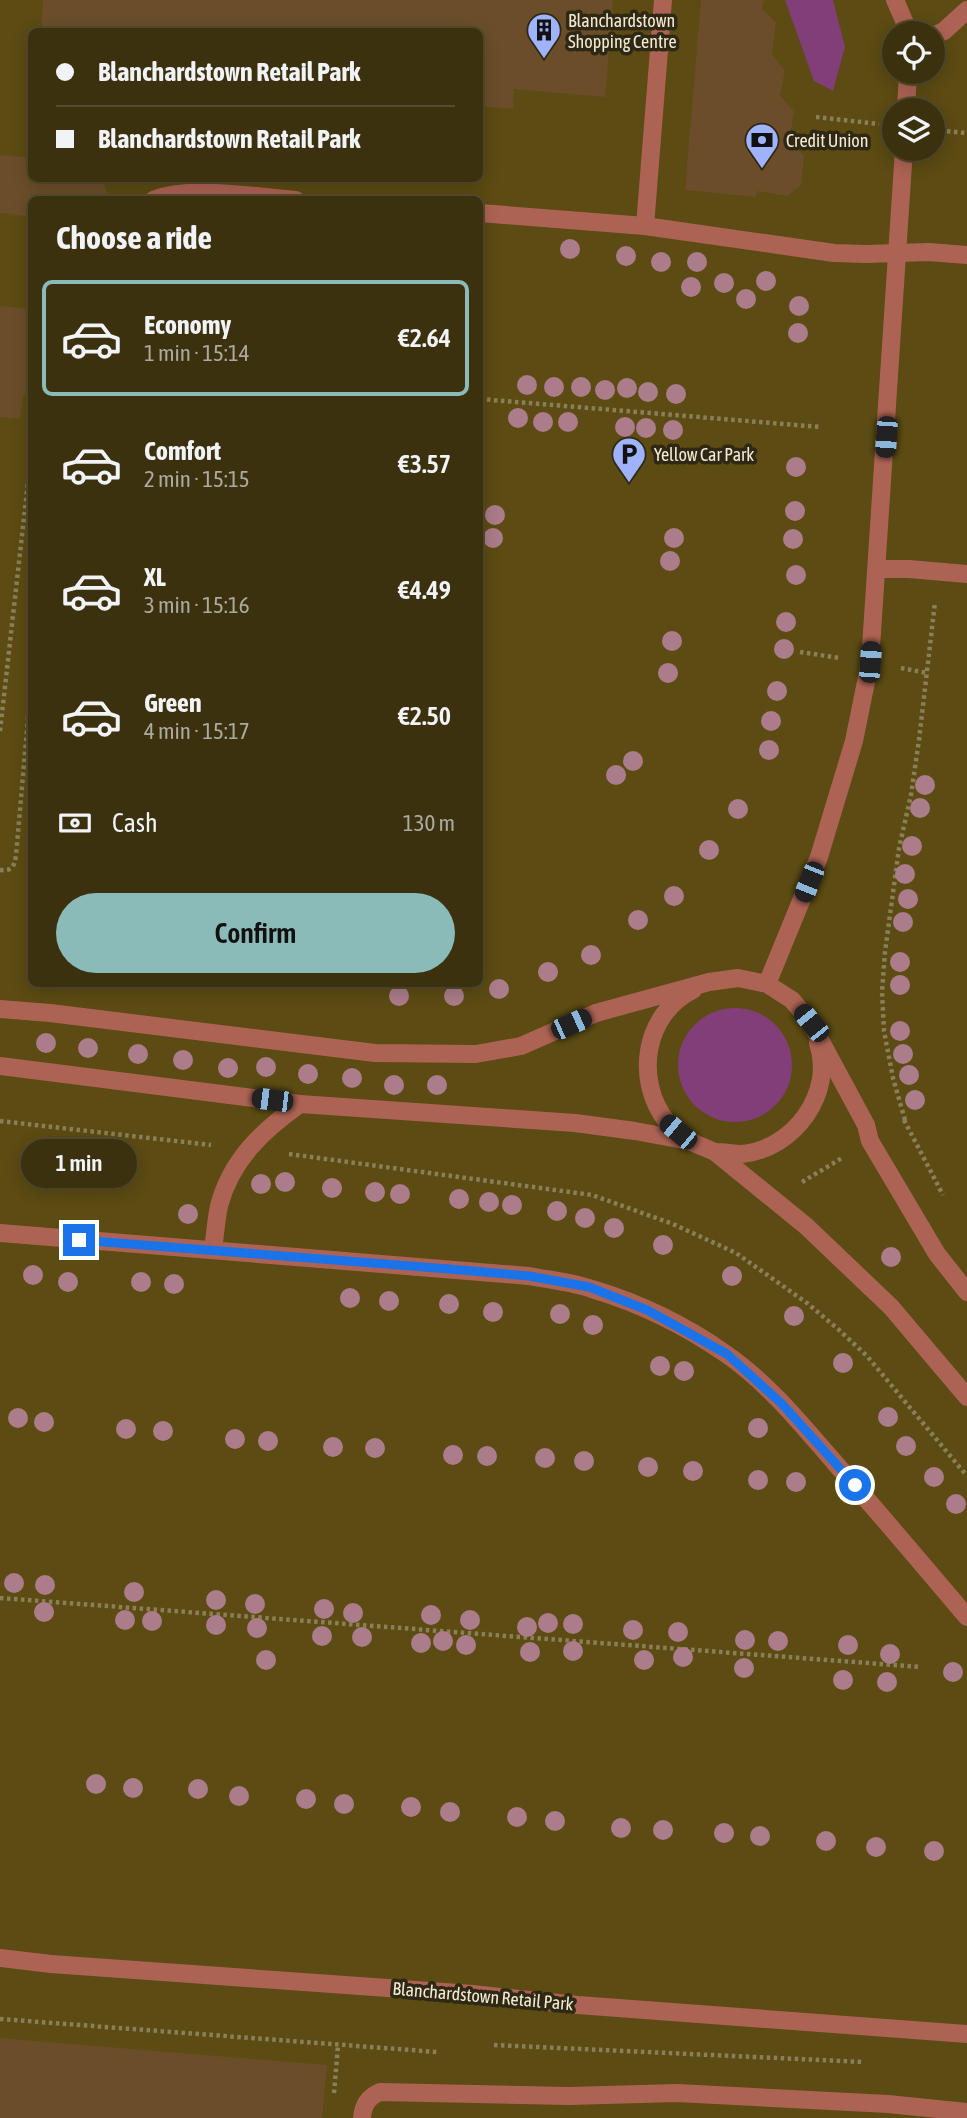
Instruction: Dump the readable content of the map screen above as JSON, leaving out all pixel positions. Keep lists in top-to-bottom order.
{
  "streets": {
    "street": ["Blanchardstown Retail Park"]
  },
  "places": {
    "building": ["Blanchardstown Shopping Centre"],
    "bank": ["Credit Union"],
    "parking": ["Yellow Car Park"]
  },
  "page": {
    "banner": ["Blanchardstown Retail Park", "Blanchardstown Retail Park"],
    "heading": "Choose a ride",
    "list": [
      {
        "name": "Economy",
        "note": "1 min · 15:14",
        "value": "€2.64"
      },
      {
        "name": "Comfort",
        "note": "2 min · 15:15",
        "value": "€3.57"
      },
      {
        "name": "XL",
        "note": "3 min · 15:16",
        "value": "€4.49"
      },
      {
        "name": "Green",
        "note": "4 min · 15:17",
        "value": "€2.50"
      }
    ],
    "pay": ["Cash", "130 m"],
    "buttons": "Confirm",
    "bubble": "1 min"
  }
}
